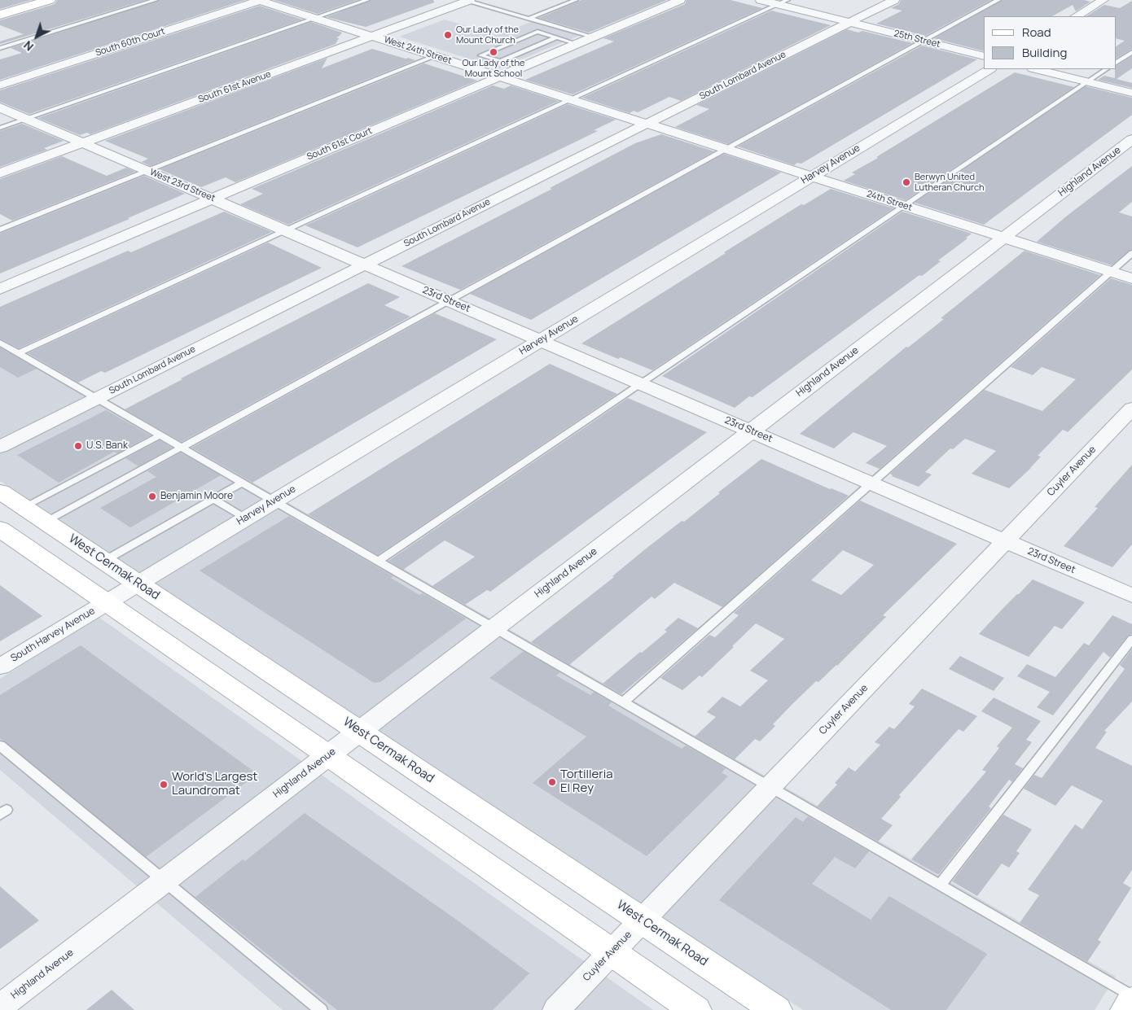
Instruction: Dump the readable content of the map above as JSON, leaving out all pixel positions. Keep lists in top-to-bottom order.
{
  "streets": {
    "main road": ["West Cermak Road"],
    "street": [
      "25th Street",
      "South 60th Court",
      "West 24th Street",
      "South Lombard Avenue",
      "South 61st Avenue",
      "South 61st Court",
      "Harvey Avenue",
      "Highland Avenue",
      "West 23rd Street",
      "24th Street",
      "23rd Street",
      "Cuyler Avenue",
      "South Harvey Avenue"
    ]
  },
  "crossings": [
    ["25th Street", "South Lombard Avenue"],
    ["South 60th Court", "West 24th Street"],
    ["West 24th Street", "South Lombard Avenue"],
    ["West 24th Street", "South 61st Avenue"],
    ["West 24th Street", "South 61st Court"],
    ["West 24th Street", "24th Street"],
    ["South Lombard Avenue", "West 23rd Street"],
    ["South Lombard Avenue", "24th Street"],
    ["South Lombard Avenue", "23rd Street"],
    ["South 61st Avenue", "West 23rd Street"],
    ["South 61st Court", "West 23rd Street"],
    ["Harvey Avenue", "24th Street"],
    ["Harvey Avenue", "23rd Street"],
    ["Harvey Avenue", "West Cermak Road"],
    ["Harvey Avenue", "South Harvey Avenue"],
    ["Highland Avenue", "24th Street"],
    ["Highland Avenue", "23rd Street"],
    ["Highland Avenue", "West Cermak Road"],
    ["West 23rd Street", "23rd Street"],
    ["23rd Street", "Cuyler Avenue"],
    ["Cuyler Avenue", "West Cermak Road"]
  ],
  "places": [
    "Our Lady of the Mount Church",
    "Our Lady of the Mount School",
    "Berwyn United Lutheran Church",
    "U.S. Bank",
    "Benjamin Moore",
    "Tortilleria El Rey",
    "World's Largest Laundromat"
  ],
  "legend": ["Road", "Building"],
  "north": "bottom left"
}
